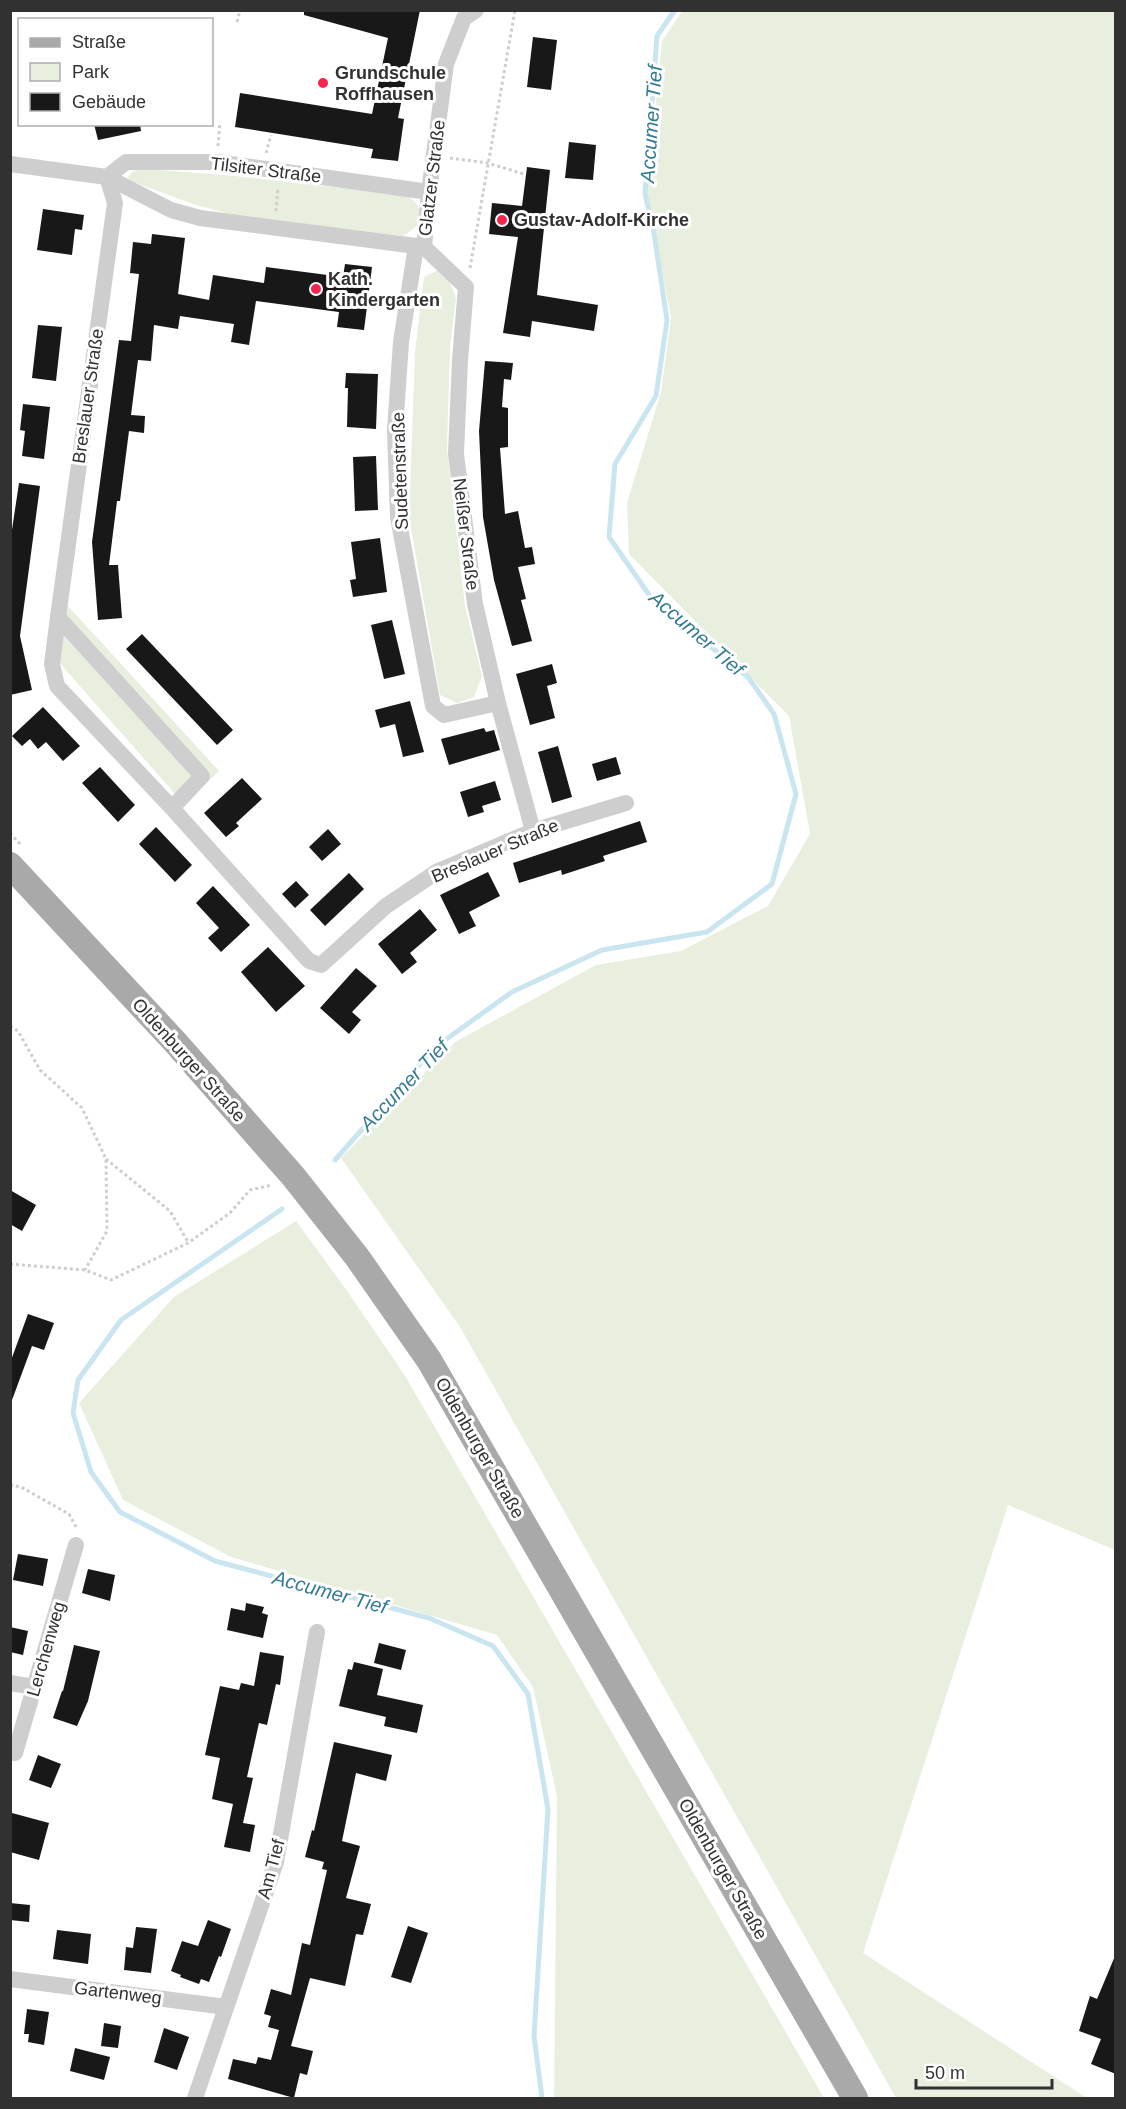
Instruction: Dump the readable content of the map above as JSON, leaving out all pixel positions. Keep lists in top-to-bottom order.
{
  "streets": {
    "main road": ["Oldenburger Straße"],
    "street": [
      "Tilsiter Straße",
      "Glatzer Straße",
      "Breslauer Straße",
      "Sudetenstraße",
      "Neißer Straße",
      "Lerchenweg",
      "Am Tief",
      "Gartenweg"
    ]
  },
  "crossings": [
    ["Tilsiter Straße", "Glatzer Straße"],
    ["Tilsiter Straße", "Breslauer Straße"],
    ["Glatzer Straße", "Sudetenstraße"],
    ["Breslauer Straße", "Neißer Straße"],
    ["Sudetenstraße", "Neißer Straße"],
    ["Am Tief", "Gartenweg"]
  ],
  "water": ["Accumer Tief"],
  "places": ["Grundschule Roffhausen", "Gustav-Adolf-Kirche", "Kath. Kindergarten"],
  "legend": ["Straße", "Park", "Gebäude"],
  "scale_bar": "50 m"
}
